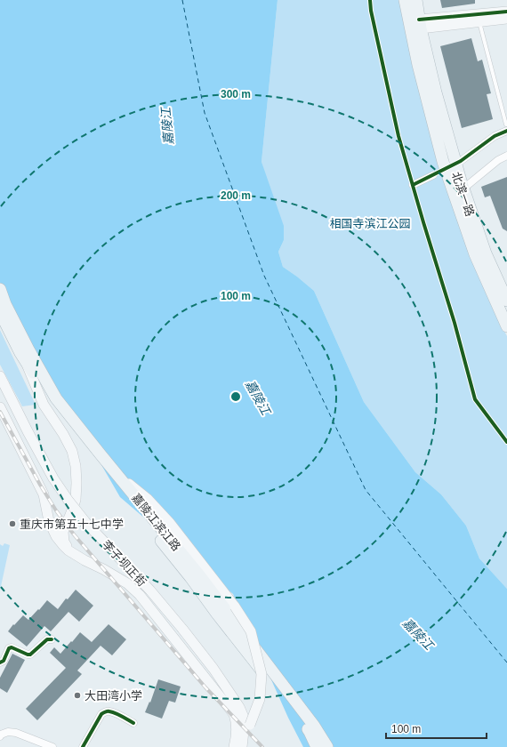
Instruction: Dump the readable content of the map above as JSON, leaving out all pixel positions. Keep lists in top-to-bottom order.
{
  "streets": {
    "main road": ["北滨一路", "嘉陵江滨江路", "李子坝正街"]
  },
  "water": ["嘉陵江"],
  "parks": ["相国寺滨江公园"],
  "places": ["重庆市第五十七中学", "大田湾小学"],
  "scale_bar": "100 m",
  "rings": ["300 m", "200 m", "100 m"]
}
